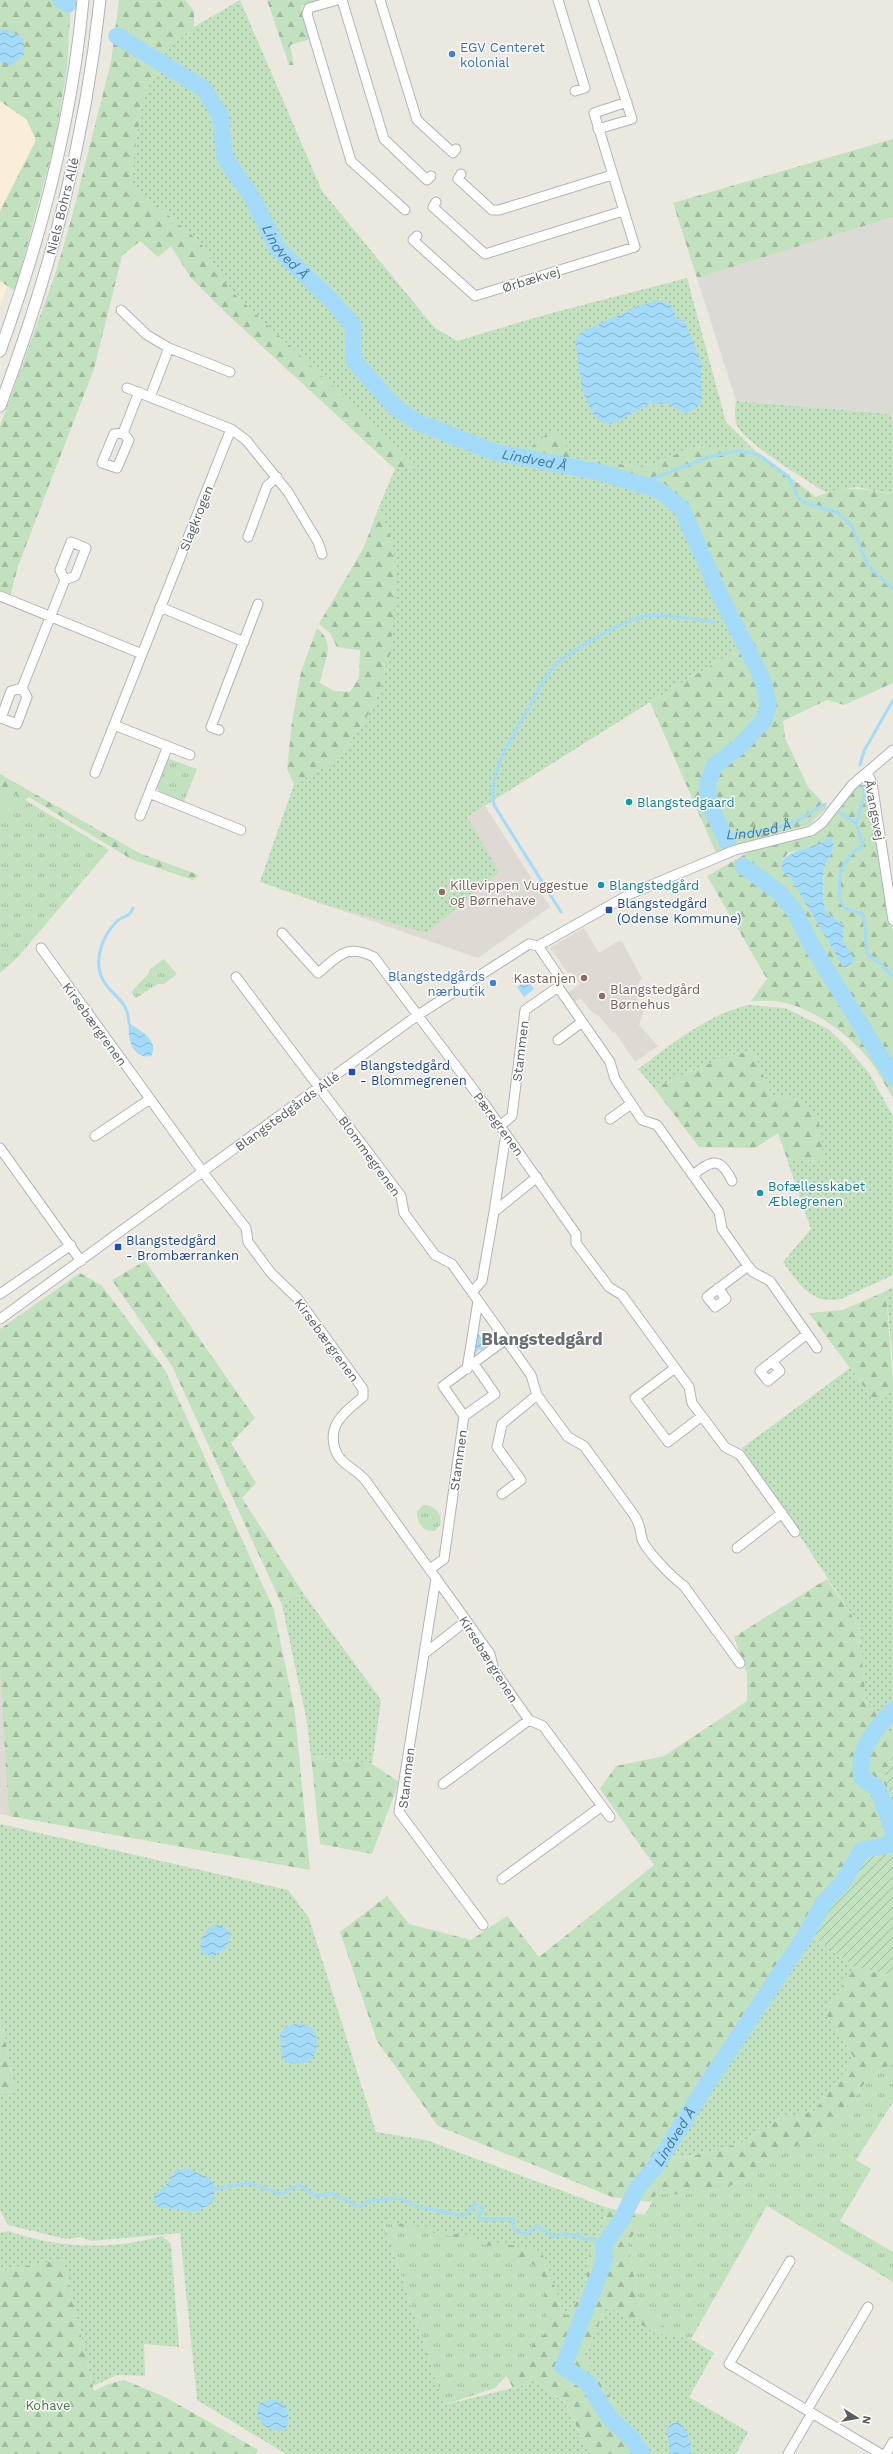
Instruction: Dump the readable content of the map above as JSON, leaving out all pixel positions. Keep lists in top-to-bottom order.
{
  "streets": {
    "street": [
      "Niels Bohrs Allé",
      "Ørbækvej",
      "Slagkrogen",
      "Åvangsvej",
      "Kirsebærgrenen",
      "Stammen",
      "Blangstedgårds Allé",
      "Pæregrenen",
      "Blommegrenen"
    ]
  },
  "crossings": [
    ["Åvangsvej", "Blangstedgårds Allé"],
    ["Kirsebærgrenen", "Stammen"],
    ["Kirsebærgrenen", "Blangstedgårds Allé"],
    ["Stammen", "Pæregrenen"],
    ["Stammen", "Blommegrenen"],
    ["Blangstedgårds Allé", "Pæregrenen"],
    ["Blangstedgårds Allé", "Blommegrenen"]
  ],
  "districts": ["Blangstedgård"],
  "water": ["Lindved Å"],
  "parks": ["Kohave"],
  "places": {
    "other": [
      "EGV Centeret kolonial",
      "Blangstedgaard",
      "Blangstedgård",
      "Killevippen Vuggestue og Børnehave",
      "Kastanjen",
      "Blangstedgårds nærbutik",
      "Blangstedgård Børnehus",
      "Bofællesskabet Æblegrenen"
    ],
    "transit": ["Blangstedgård (Odense Kommune)", "Blangstedgård - Blommegrenen", "Blangstedgård - Brombærranken"]
  },
  "north": "right"
}
